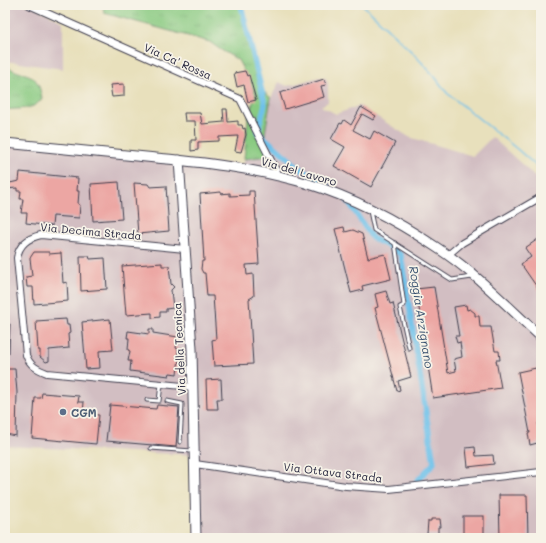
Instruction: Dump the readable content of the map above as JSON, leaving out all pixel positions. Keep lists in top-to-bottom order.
{
  "streets": {
    "street": [
      "Via Ca' Rossa",
      "Via del Lavoro",
      "Via Decima Strada",
      "Via della Tecnica",
      "Via Ottava Strada"
    ]
  },
  "crossings": [
    ["Via Ca' Rossa", "Via del Lavoro"],
    ["Via del Lavoro", "Via della Tecnica"],
    ["Via Decima Strada", "Via della Tecnica"],
    ["Via della Tecnica", "Via Ottava Strada"]
  ],
  "water": ["Roggia Arzignano"],
  "places": ["CGM"]
}
